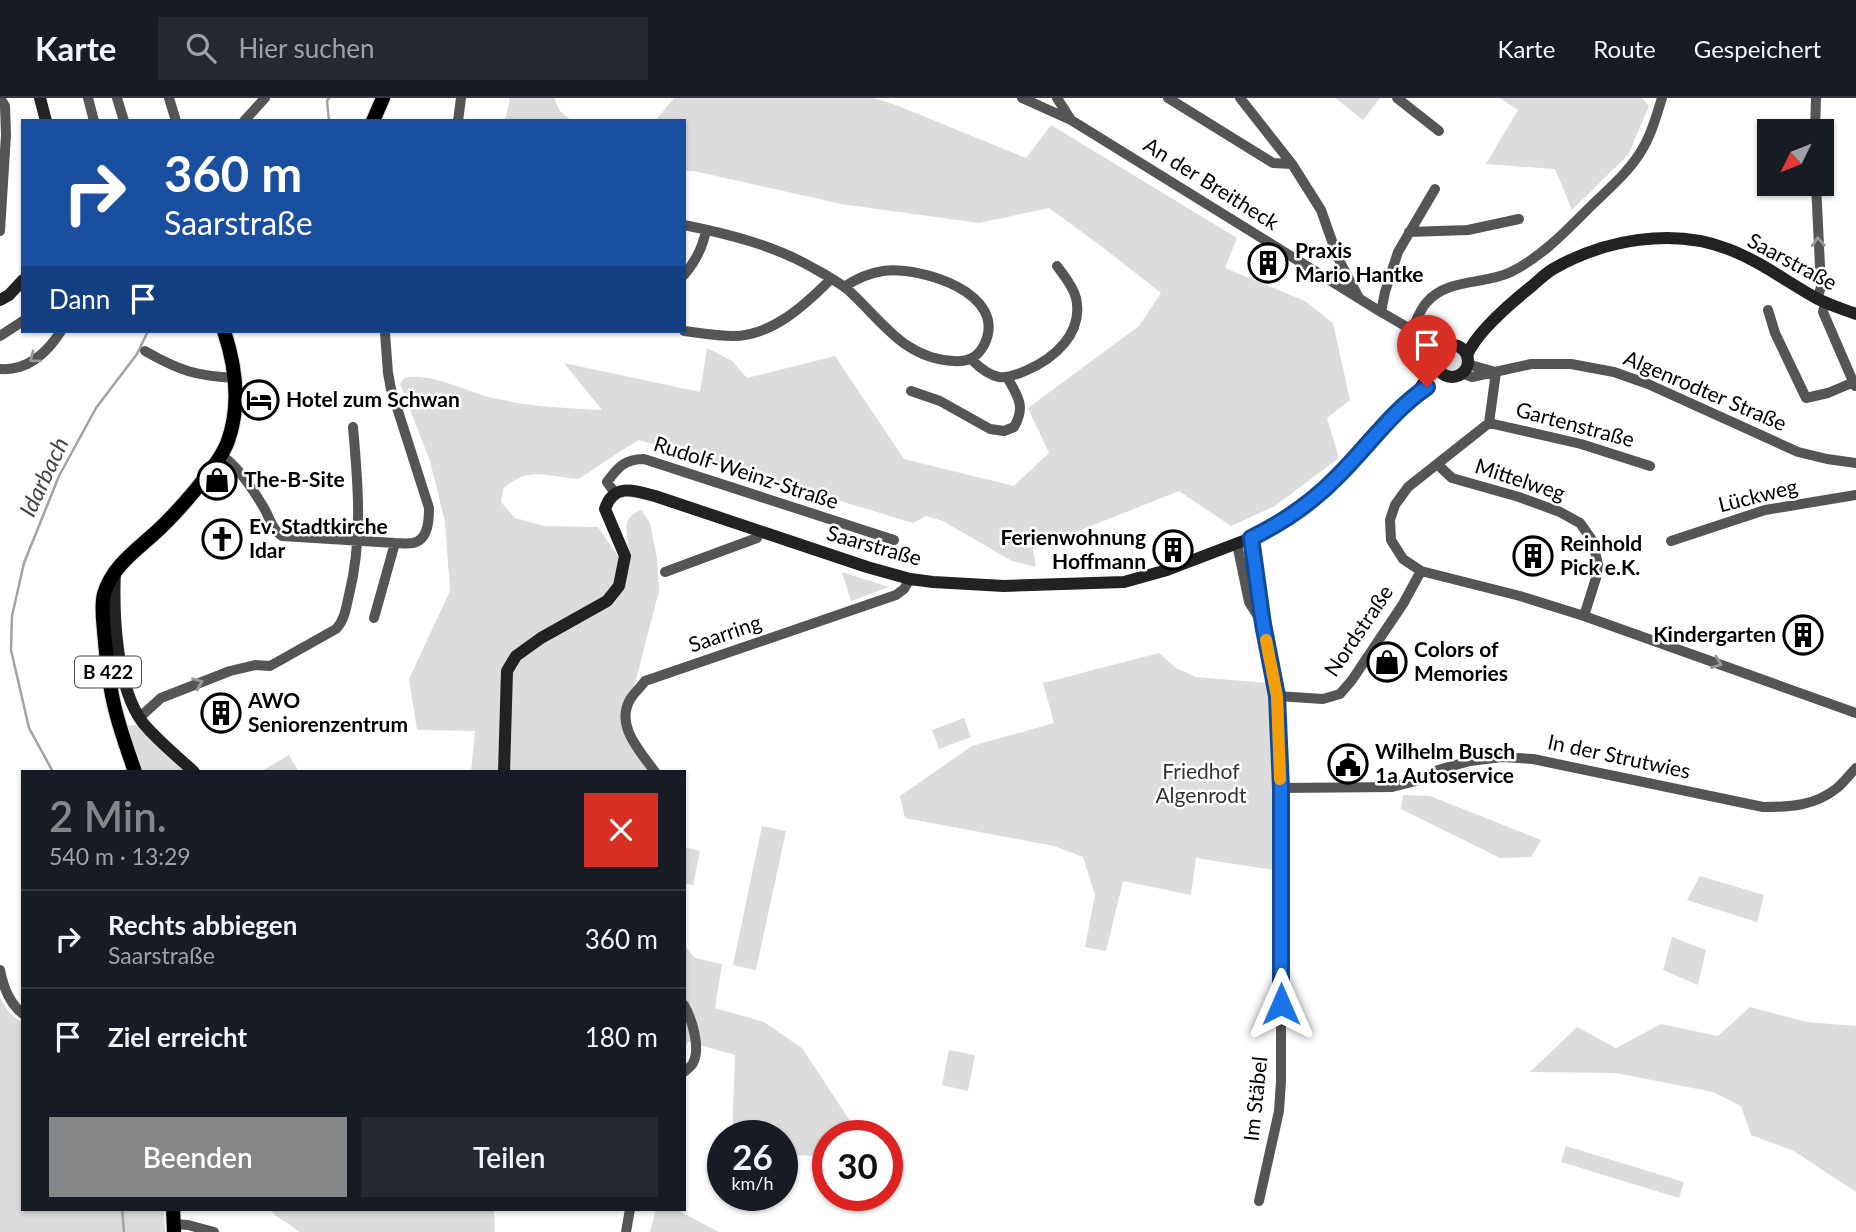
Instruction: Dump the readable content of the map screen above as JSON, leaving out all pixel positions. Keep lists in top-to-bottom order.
{
  "streets": {
    "main road": ["B 422"],
    "street": [
      "An der Breitheck",
      "Saarstraße",
      "Algenrodter Straße",
      "Gartenstraße",
      "Rudolf-Weinz-Straße",
      "Mittelweg",
      "Lückweg",
      "Nordstraße",
      "Saarring",
      "In der Strutwies",
      "Im Stäbel"
    ]
  },
  "crossings": [
    ["An der Breitheck", "Saarstraße"],
    ["An der Breitheck", "Algenrodter Straße"],
    ["Saarstraße", "Algenrodter Straße"],
    ["Saarstraße", "Rudolf-Weinz-Straße"],
    ["Saarstraße", "Saarring"],
    ["Saarstraße", "Im Stäbel"],
    ["Nordstraße", "Im Stäbel"],
    ["In der Strutwies", "Im Stäbel"]
  ],
  "water": ["Idarbach"],
  "parks": ["Friedhof Algenrodt"],
  "places": {
    "building": [
      "Praxis Mario Hantke",
      "Ferienwohnung Hoffmann",
      "Reinhold Pick e.K.",
      "Kindergarten",
      "AWO Seniorenzentrum"
    ],
    "hotel": ["Hotel zum Schwan"],
    "shop": ["The-B-Site", "Colors of Memories"],
    "church": ["Ev. Stadtkirche Idar"],
    "public building": ["Wilhelm Busch 1a Autoservice"]
  },
  "north": "bottom left",
  "page": {
    "header": "Karte",
    "search": "Hier suchen",
    "nav": ["Karte", "Route", "Gespeichert"],
    "turn": ["360 m", "Saarstraße"],
    "then": "Dann",
    "heading": ["2 Min.", "540 m · 13:29"],
    "list": [
      {
        "name": "Rechts abbiegen",
        "note": "Saarstraße",
        "value": "360 m"
      },
      {
        "name": "Ziel erreicht",
        "value": "180 m"
      }
    ],
    "buttons": ["Beenden", "Teilen"],
    "speed": "26 km/h",
    "limit": "30"
  }
}
